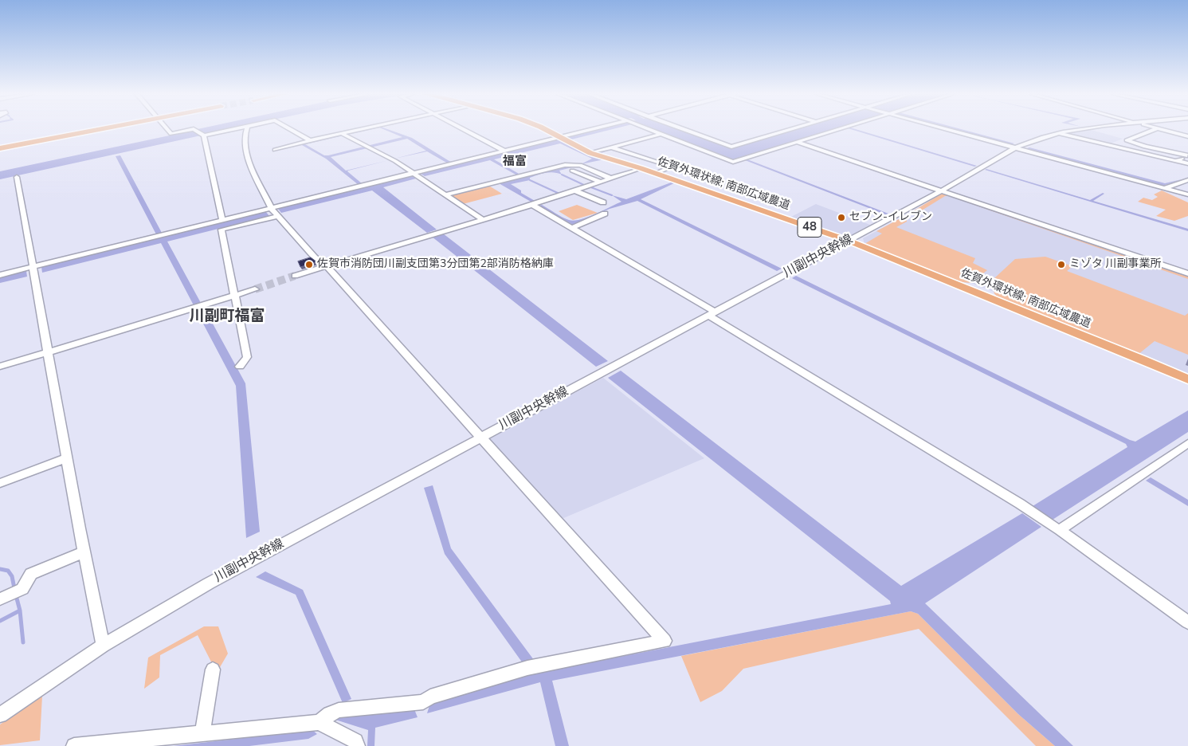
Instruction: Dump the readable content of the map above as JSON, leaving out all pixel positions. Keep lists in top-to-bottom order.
{
  "streets": {
    "main road": ["佐賀外環状線; 南部広域農道", "48"],
    "street": ["川副中央幹線"]
  },
  "crossings": [
    ["佐賀外環状線; 南部広域農道", "川副中央幹線"]
  ],
  "districts": ["福富", "川副町福富"],
  "places": ["セブン-イレブン", "佐賀市消防団川副支団第3分団第2部消防格納庫", "ミゾタ 川副事業所"]
}
